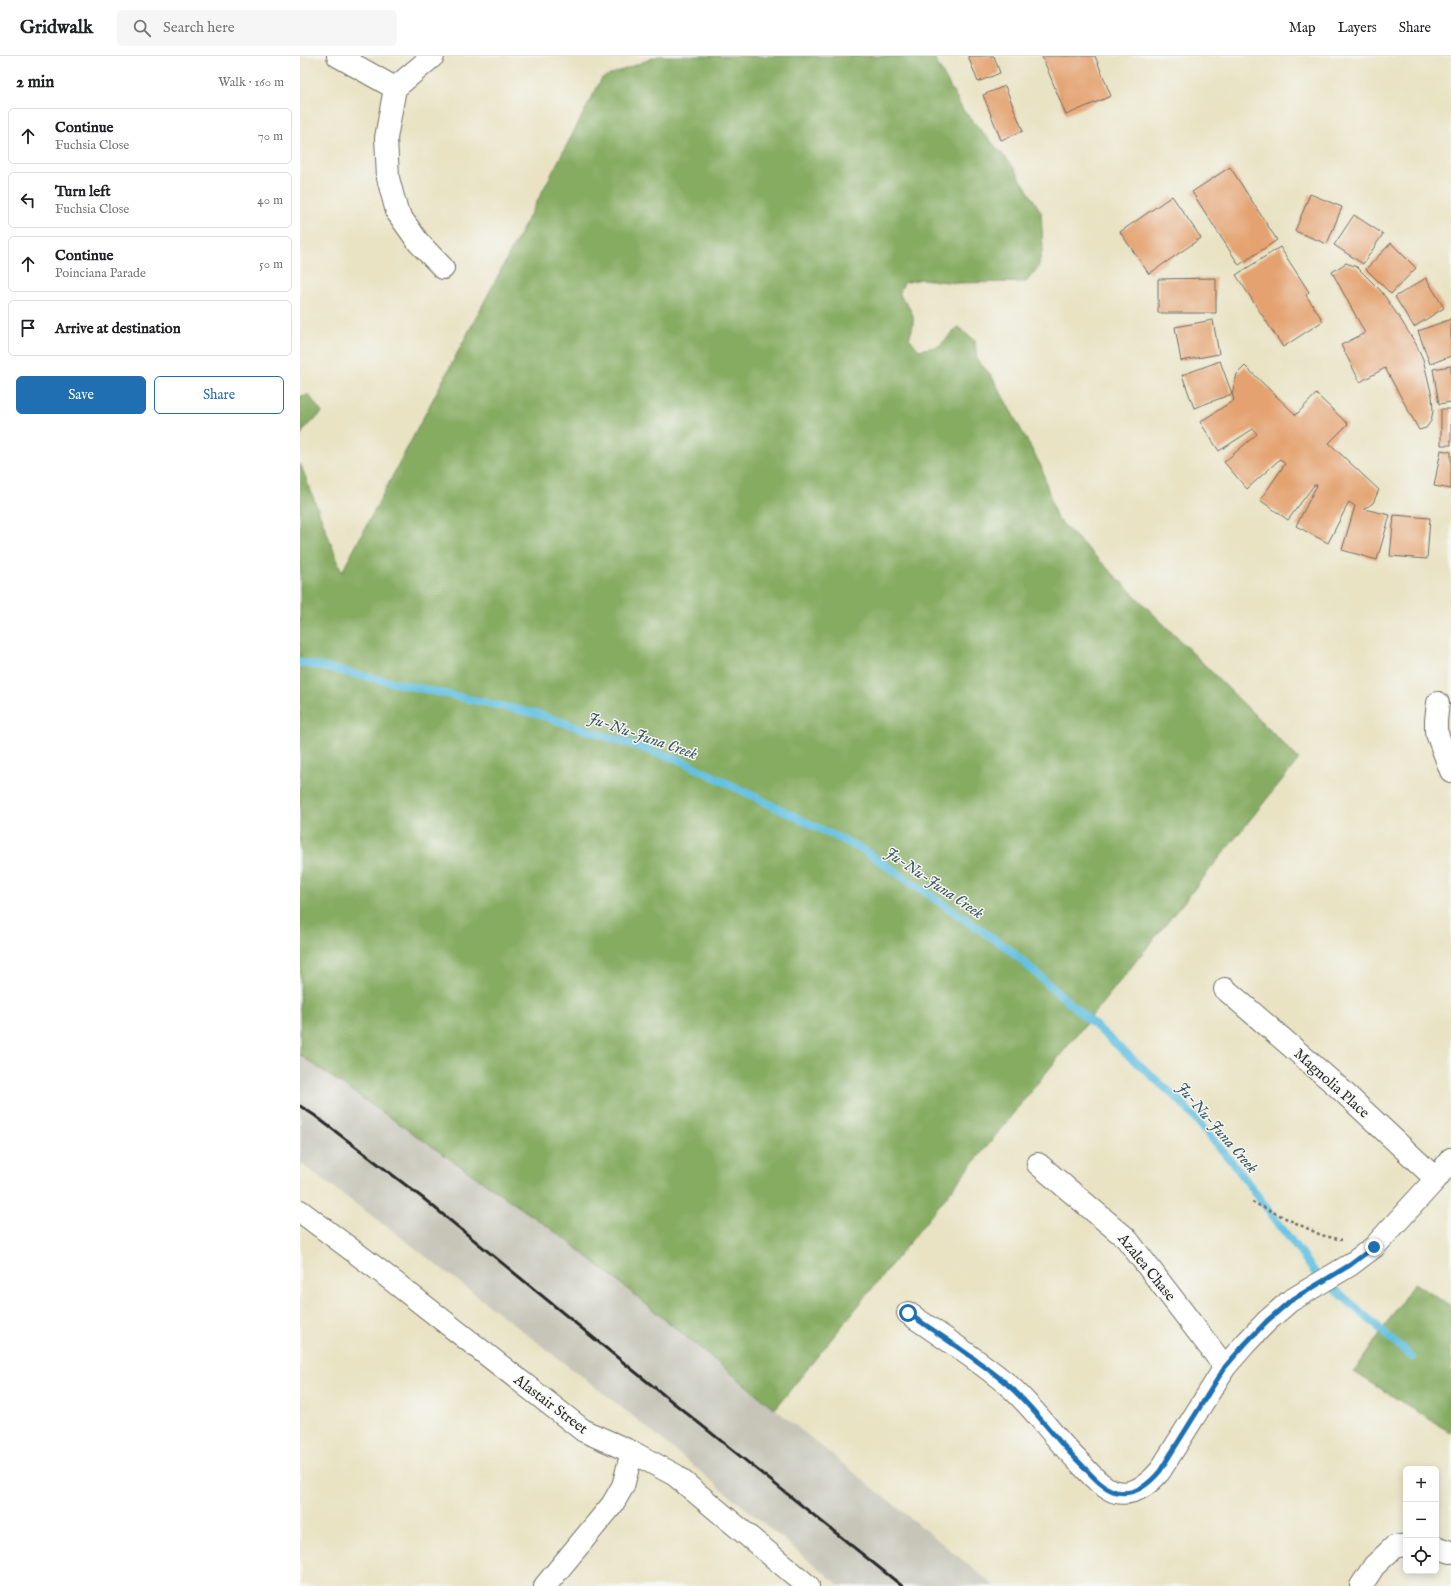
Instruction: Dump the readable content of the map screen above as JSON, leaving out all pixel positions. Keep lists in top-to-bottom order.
{
  "streets": {
    "street": ["Magnolia Place", "Azalea Chase", "Alastair Street"]
  },
  "water": ["Ju-Nu-Juna Creek"],
  "page": {
    "header": "Gridwalk",
    "search": "Search here",
    "nav": ["Map", "Layers", "Share"],
    "heading": ["2 min", "Walk · 160 m"],
    "list": [
      ["Continue", "Fuchsia Close", "70 m"],
      ["Turn left", "Fuchsia Close", "40 m"],
      ["Continue", "Poinciana Parade", "50 m"],
      "Arrive at destination"
    ],
    "buttons": ["Save", "Share"],
    "map_buttons": ["+", "−"]
  }
}
